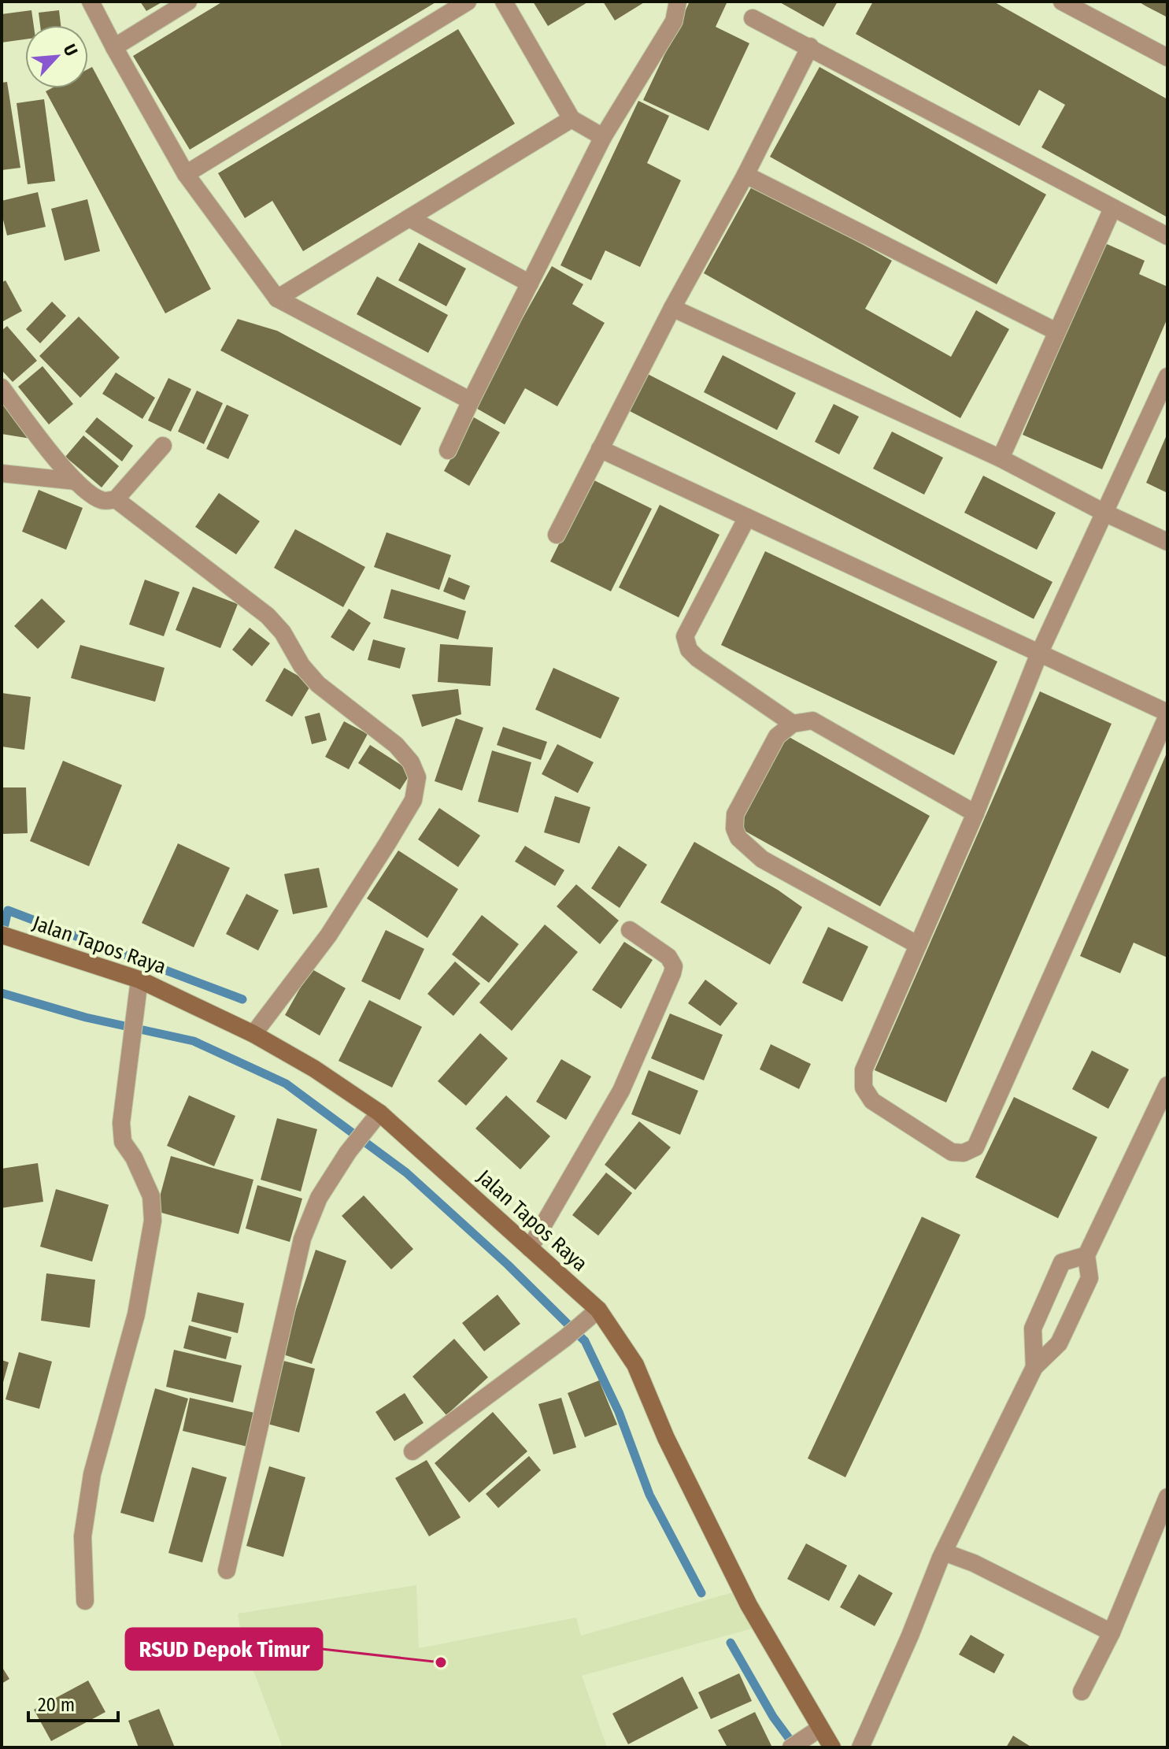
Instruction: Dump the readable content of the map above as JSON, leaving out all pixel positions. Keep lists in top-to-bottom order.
{
  "streets": {
    "main road": ["Jalan Tapos Raya"]
  },
  "places": ["RSUD Depok Timur"],
  "scale_bar": "20 m",
  "north": "top right"
}
